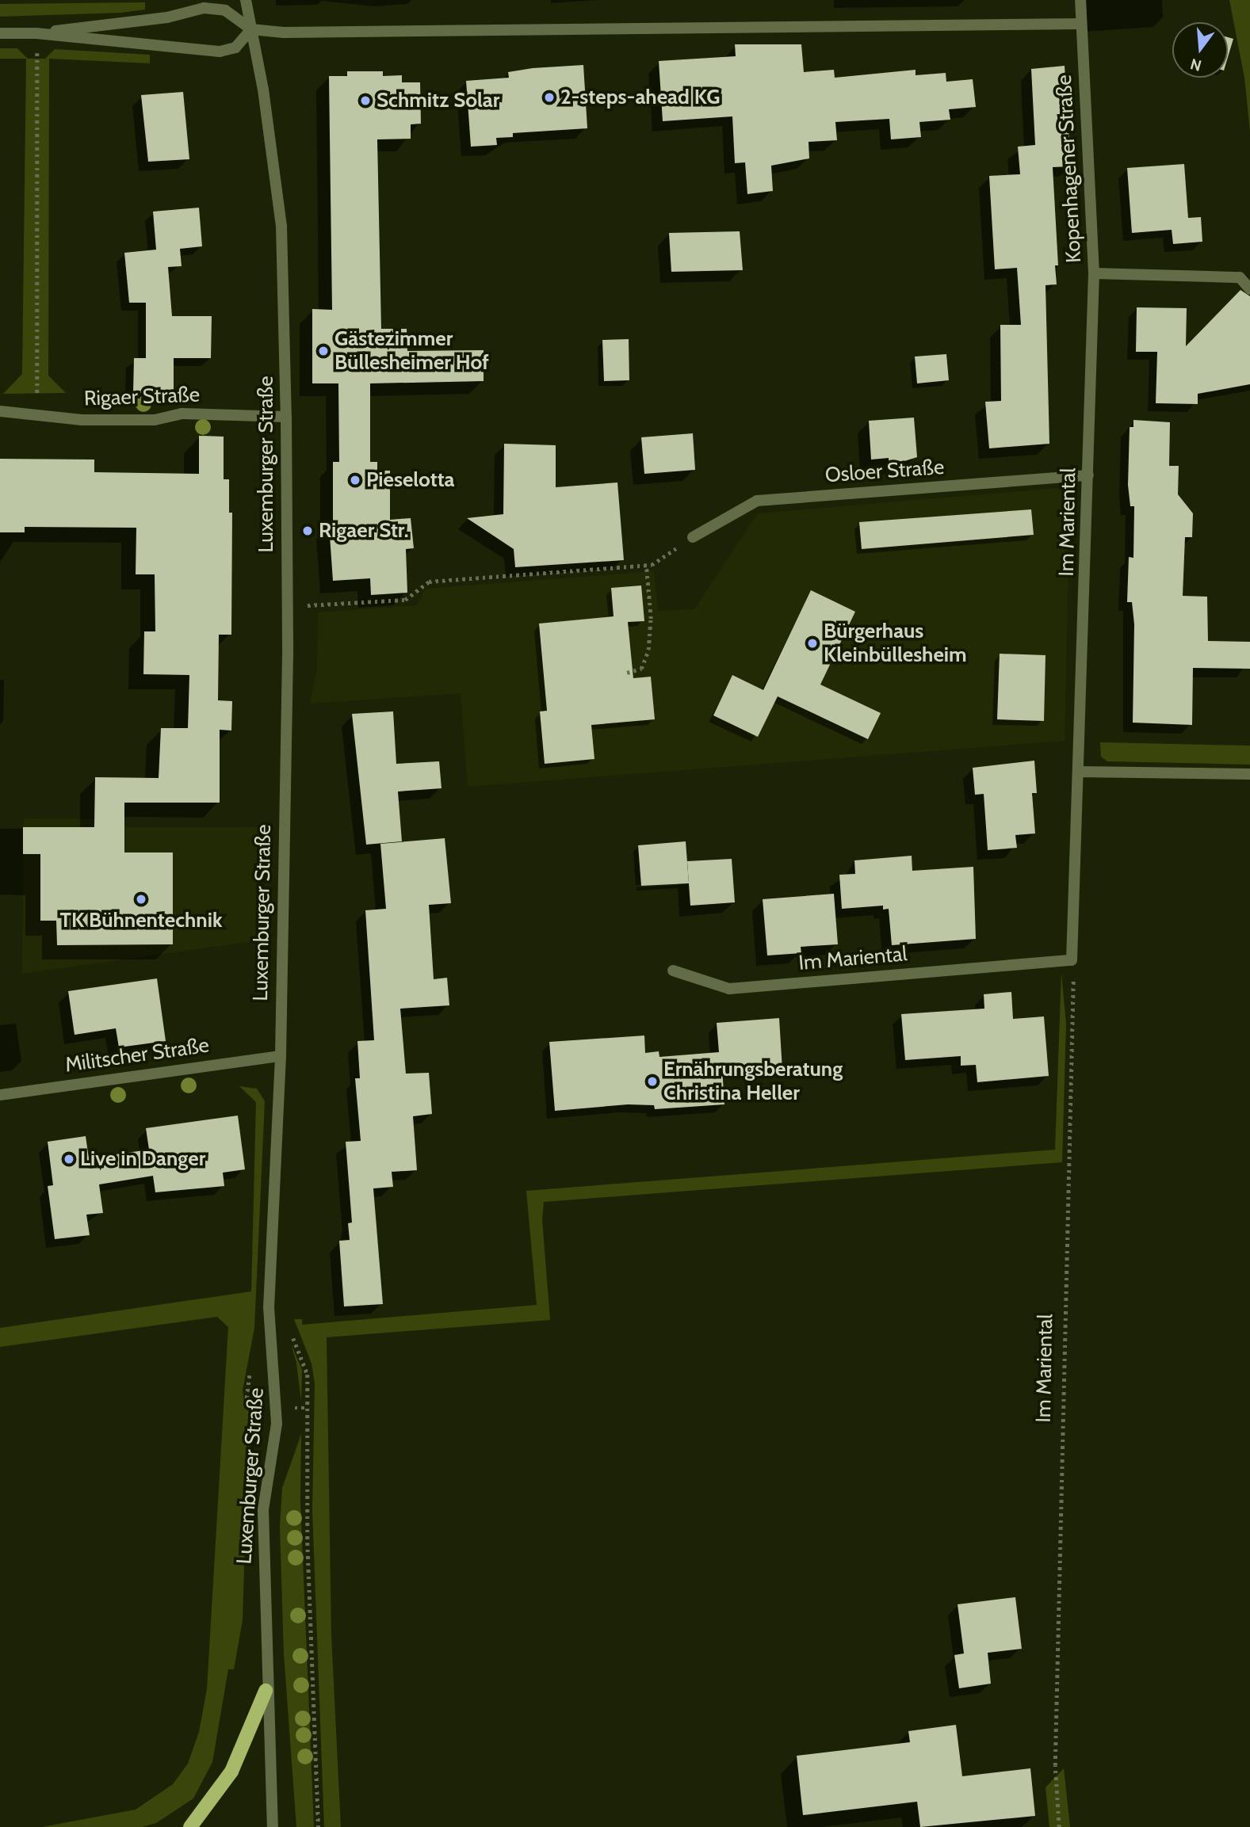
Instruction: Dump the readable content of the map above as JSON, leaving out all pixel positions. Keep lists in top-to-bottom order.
{
  "streets": {
    "street": [
      "Kopenhagener Straße",
      "Rigaer Straße",
      "Luxemburger Straße",
      "Osloer Straße",
      "Im Mariental",
      "Militscher Straße"
    ]
  },
  "crossings": [
    ["Kopenhagener Straße", "Im Mariental"],
    ["Rigaer Straße", "Luxemburger Straße"],
    ["Luxemburger Straße", "Militscher Straße"],
    ["Osloer Straße", "Im Mariental"]
  ],
  "places": [
    "2-steps-ahead KG",
    "Schmitz Solar",
    "Gästezimmer Büllesheimer Hof",
    "Pieselotta",
    "Rigaer Str.",
    "Bürgerhaus Kleinbüllesheim",
    "TK Bühnentechnik",
    "Ernährungsberatung Christina Heller",
    "Live in Danger"
  ],
  "north": "bottom"
}
